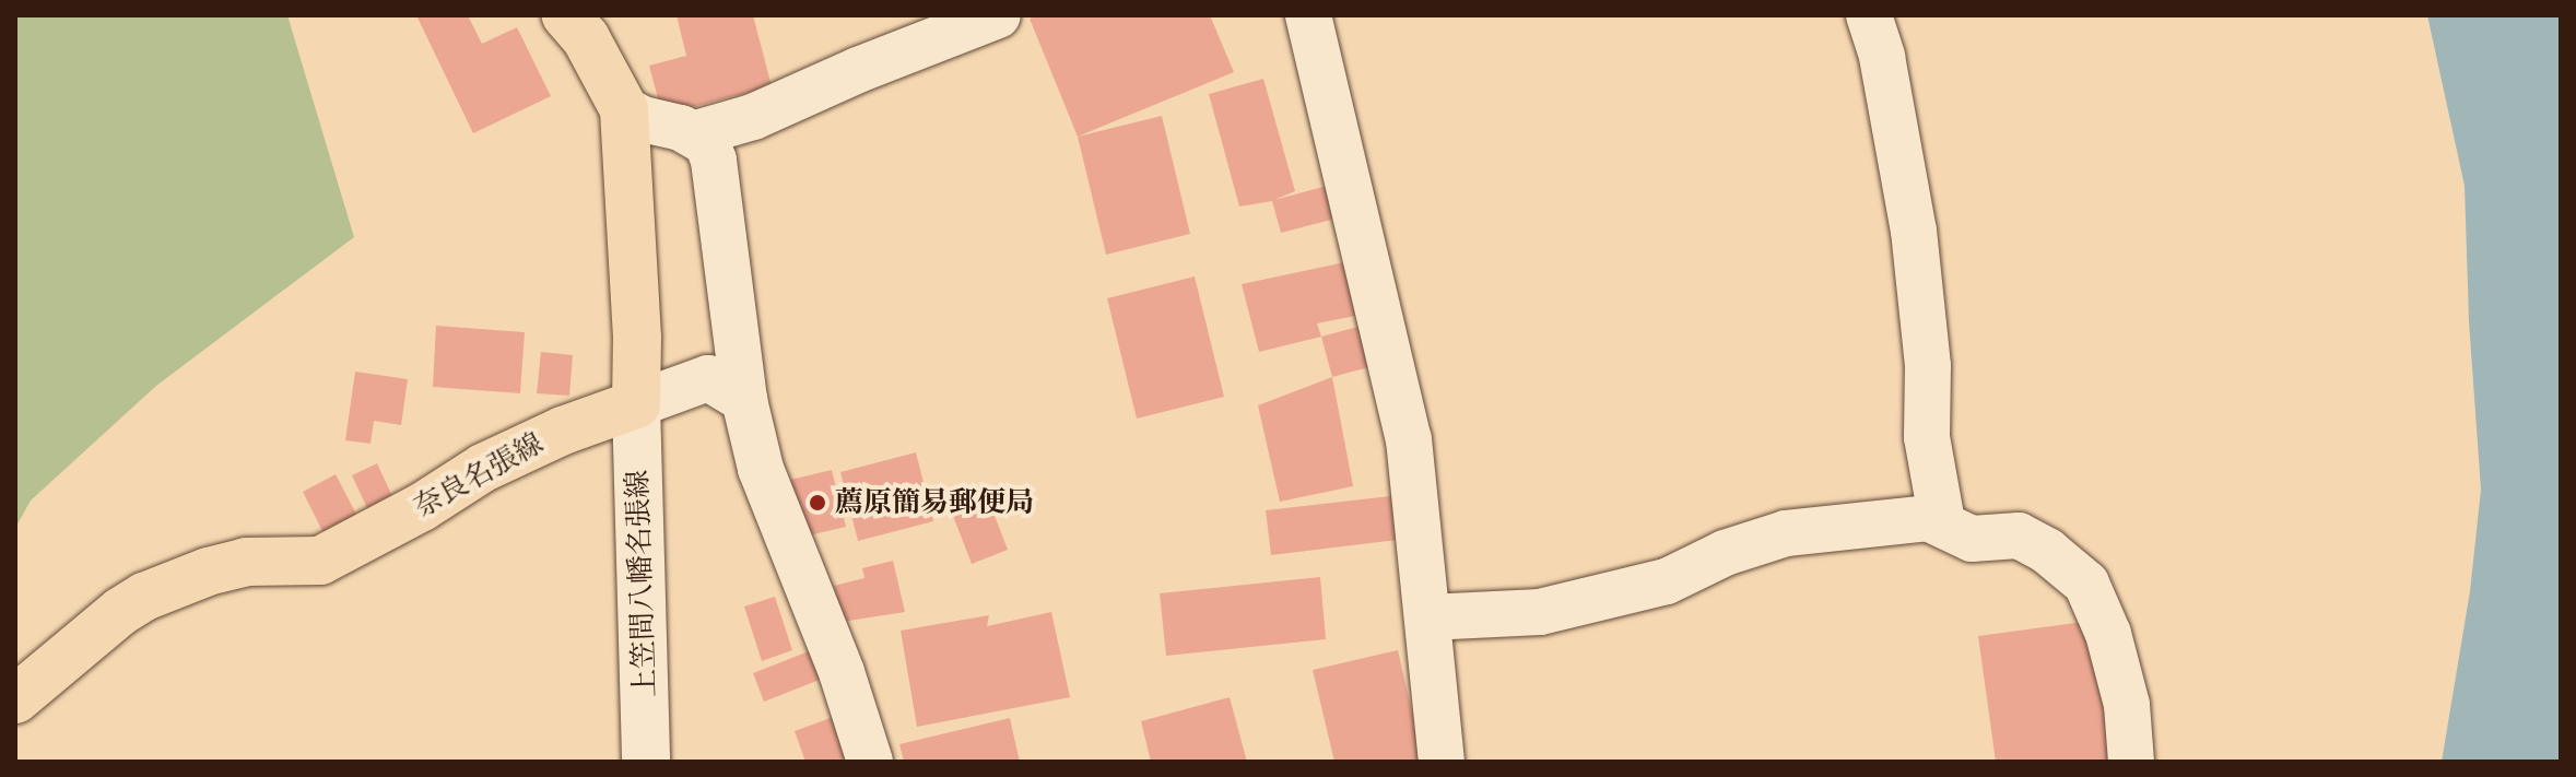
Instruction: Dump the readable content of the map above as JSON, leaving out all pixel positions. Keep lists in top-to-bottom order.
{
  "streets": {
    "main road": ["奈良名張線", "上笠間八幡名張線"]
  },
  "crossings": [
    ["奈良名張線", "上笠間八幡名張線"]
  ],
  "places": ["薦原簡易郵便局"]
}
